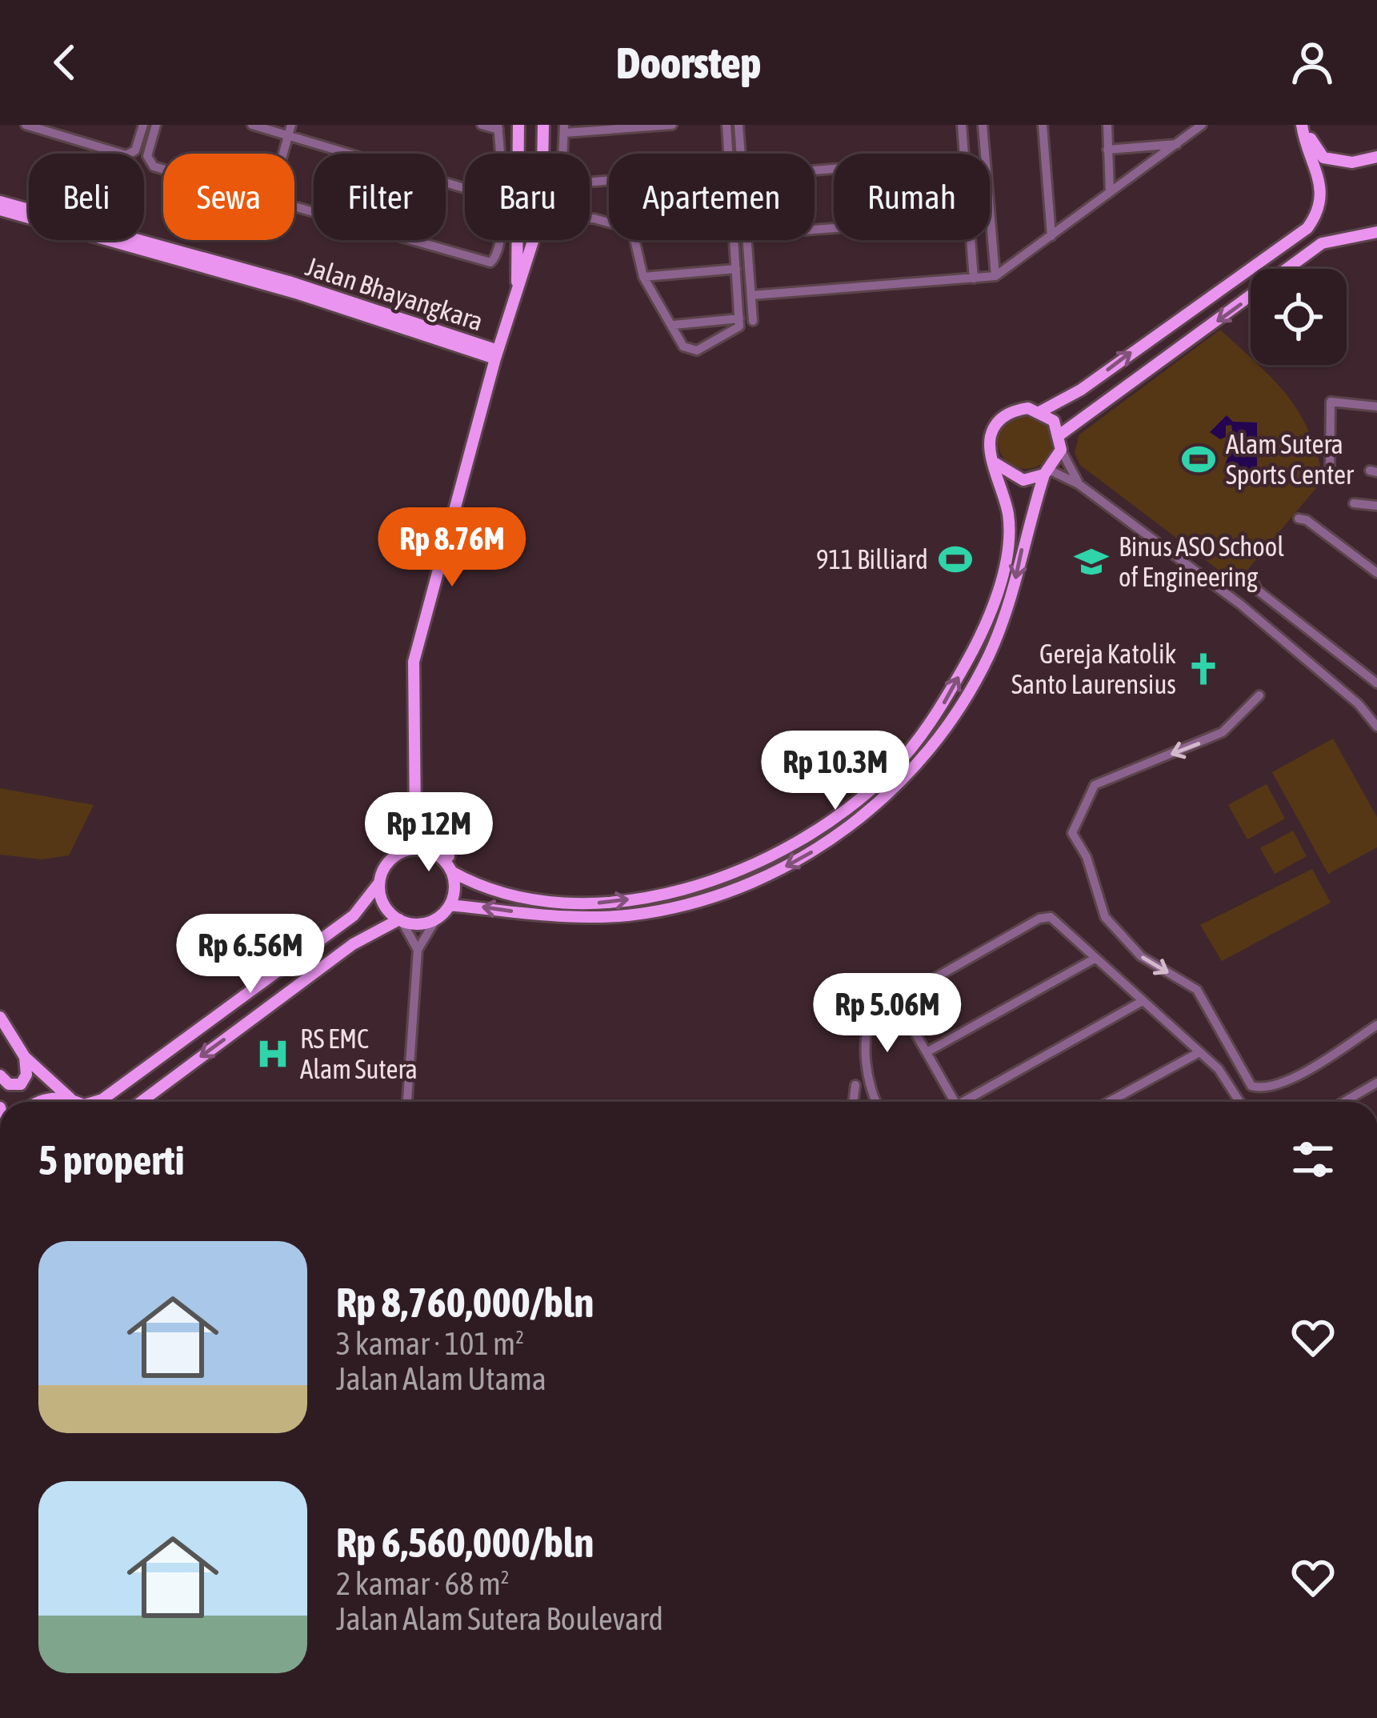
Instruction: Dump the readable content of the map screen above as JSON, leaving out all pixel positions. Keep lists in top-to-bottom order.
{
  "streets": {
    "main road": ["Jalan Bhayangkara"]
  },
  "places": {
    "sports": ["Alam Sutera Sports Center", "911 Billiard"],
    "school or university": ["Binus ASO School of Engineering"],
    "church": ["Gereja Katolik Santo Laurensius"],
    "hospital": ["RS EMC Alam Sutera"]
  },
  "page": {
    "header": "Doorstep",
    "chip": [
      "Beli",
      "Sewa",
      "Filter",
      "Baru",
      "Apartemen",
      "Rumah"
    ],
    "price": [
      "Rp 8.76M",
      "Rp 10.3M",
      "Rp 12M",
      "Rp 6.56M",
      "Rp 5.06M"
    ],
    "heading": "5 properti",
    "list": [
      {
        "name": "Rp 8,760,000/bln",
        "note": "3 kamar · 101 m² · Jalan Alam Utama"
      },
      {
        "name": "Rp 6,560,000/bln",
        "note": "2 kamar · 68 m² · Jalan Alam Sutera Boulevard"
      }
    ]
  }
}
